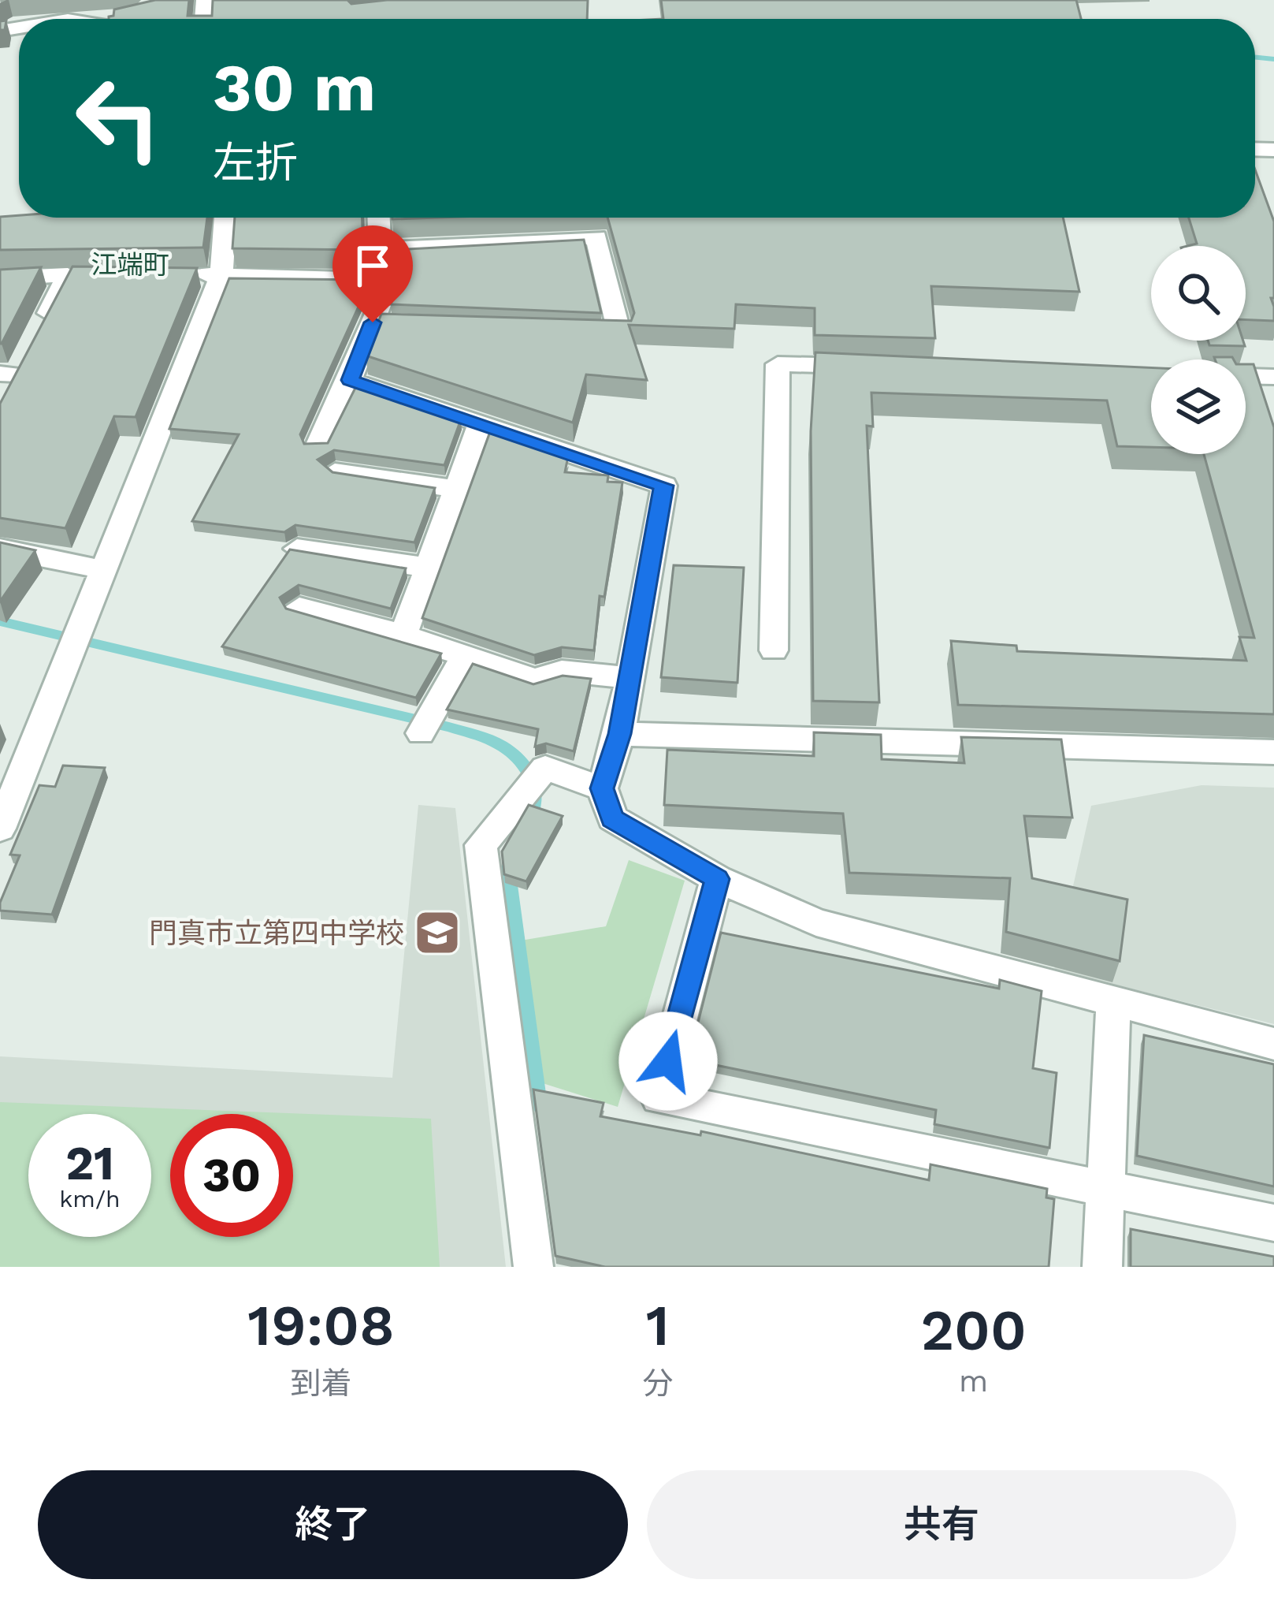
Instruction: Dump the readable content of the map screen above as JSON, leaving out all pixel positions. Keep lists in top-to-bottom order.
{
  "districts": ["江端町"],
  "places": {
    "school or university": ["門真市立第四中学校"]
  },
  "page": {
    "turn": ["30 m", "左折"],
    "speed": "21 km/h",
    "limit": "30",
    "eta": [
      "19:08",
      "到着",
      "1",
      "分",
      "200",
      "m"
    ],
    "buttons": ["終了", "共有"]
  }
}
